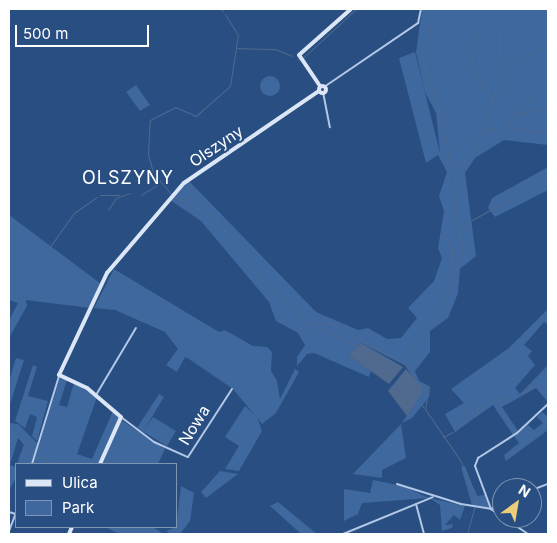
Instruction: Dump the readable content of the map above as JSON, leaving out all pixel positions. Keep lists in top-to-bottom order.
{
  "streets": {
    "street": ["Olszyny", "Nowa"]
  },
  "crossings": [
    ["Olszyny", "Nowa"]
  ],
  "districts": ["OLSZYNY"],
  "legend": ["Ulica", "Park"],
  "scale_bar": "500 m",
  "north": "top right"
}
